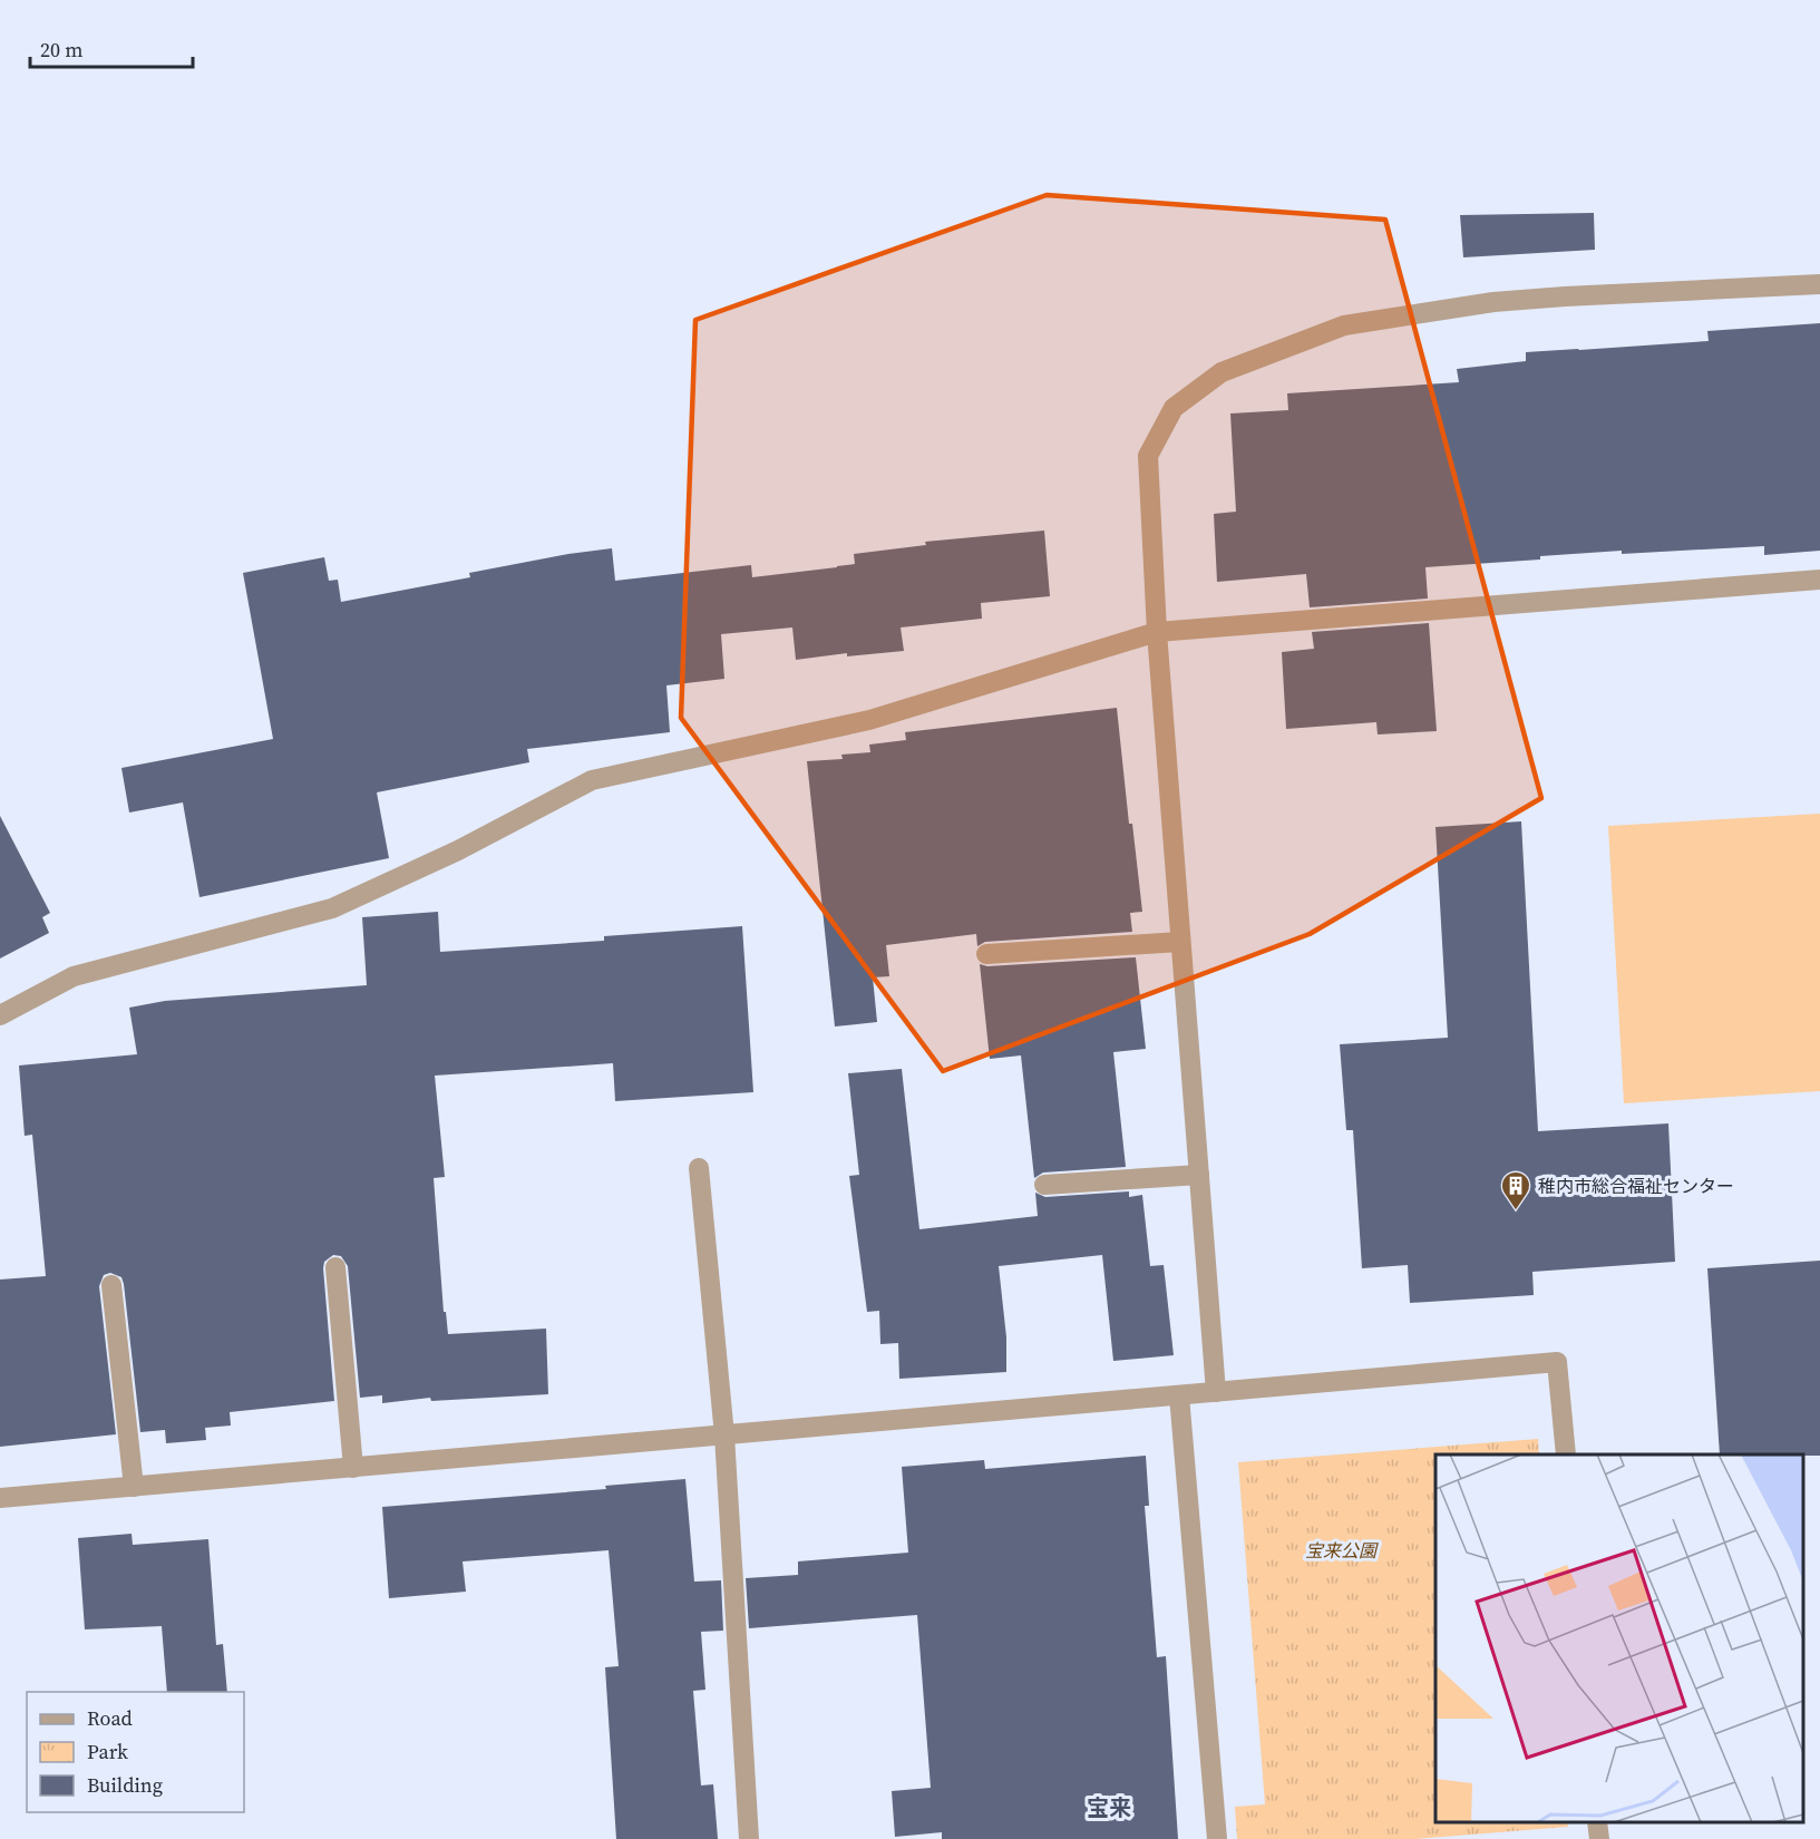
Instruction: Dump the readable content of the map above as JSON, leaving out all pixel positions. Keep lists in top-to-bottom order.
{
  "districts": ["宝来"],
  "parks": ["宝来公園"],
  "places": {
    "building": ["稚内市総合福祉センター"]
  },
  "legend": ["Road", "Park", "Building"],
  "scale_bar": "20 m"
}
